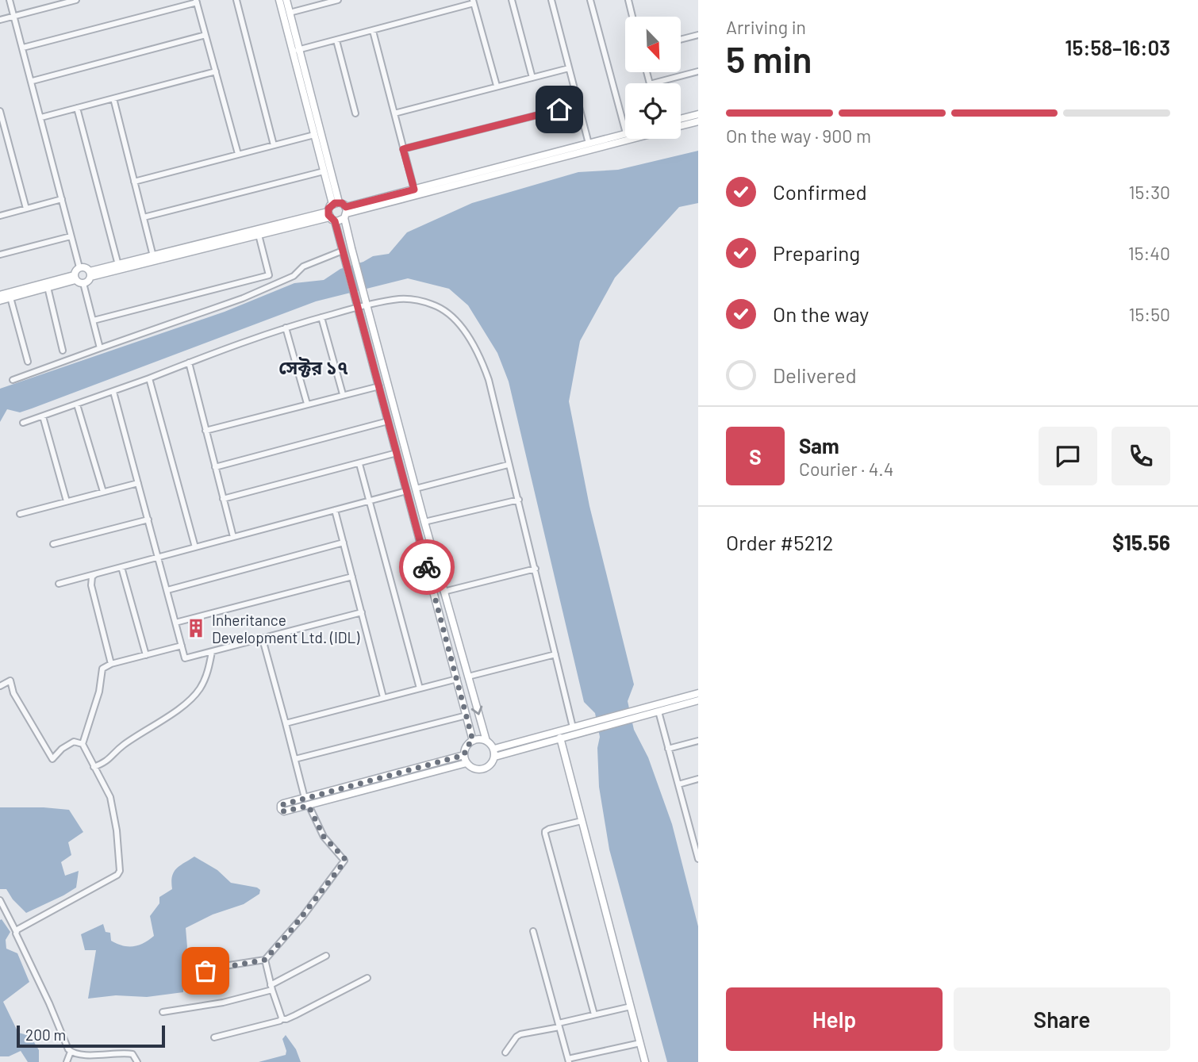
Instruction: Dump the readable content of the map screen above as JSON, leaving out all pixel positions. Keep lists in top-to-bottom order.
{
  "districts": ["সেক্টর ১৭"],
  "places": {
    "building": ["Inheritance Development Ltd. (IDL)"]
  },
  "scale_bar": "200 m",
  "north": "bottom right",
  "page": {
    "heading": ["5 min", "Arriving in", "15:58–16:03"],
    "panel": [
      "Sam",
      "Courier · 4.4",
      "Order #5212",
      "$15.56"
    ],
    "bar": "On the way · 900 m",
    "list": [
      ["Confirmed", "15:30"],
      ["Preparing", "15:40"],
      ["On the way", "15:50"],
      "Delivered"
    ],
    "round": "S",
    "buttons": ["Help", "Share"],
    "scale": "200 m"
  }
}
